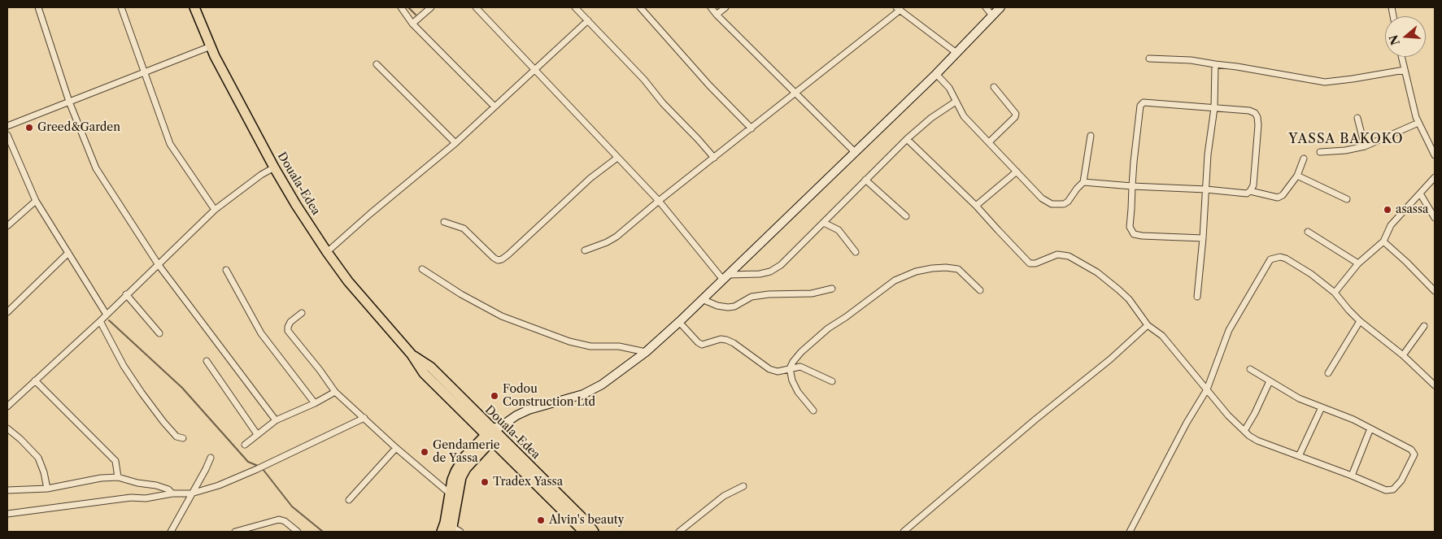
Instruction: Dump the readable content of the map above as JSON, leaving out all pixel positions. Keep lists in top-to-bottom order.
{
  "streets": {
    "main road": ["Douala-Edea"]
  },
  "districts": ["YASSA BAKOKO"],
  "places": [
    "Greed&Garden",
    "asassa",
    "Fodou Construction Ltd",
    "Gendamerie de Yassa",
    "Tradex Yassa",
    "Alvin's beauty"
  ],
  "north": "left"
}
